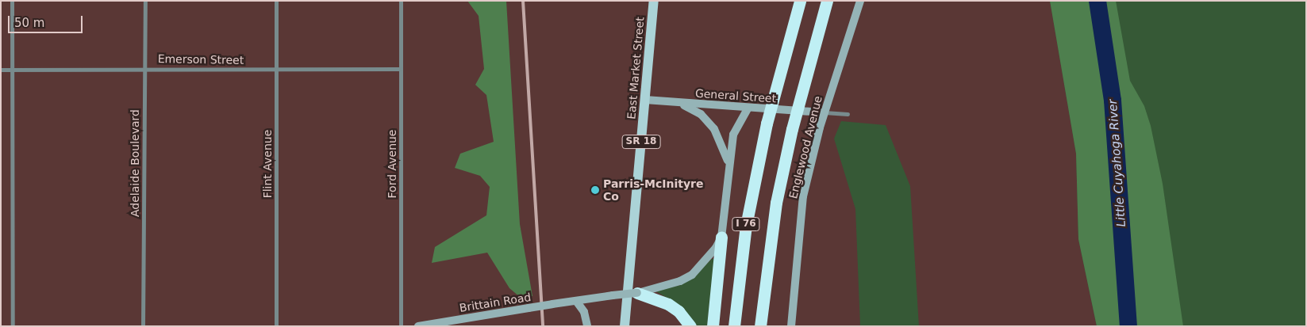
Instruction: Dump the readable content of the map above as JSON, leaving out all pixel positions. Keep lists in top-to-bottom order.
{
  "streets": {
    "highway": ["I 76"],
    "main road": [
      "East Market Street",
      "General Street",
      "SR 18",
      "Englewood Avenue",
      "Brittain Road"
    ],
    "street": [
      "Emerson Street",
      "Adelaide Boulevard",
      "Flint Avenue",
      "Ford Avenue"
    ]
  },
  "crossings": [
    ["Emerson Street", "Adelaide Boulevard"],
    ["Emerson Street", "Flint Avenue"],
    ["Emerson Street", "Ford Avenue"],
    ["East Market Street", "General Street"],
    ["General Street", "Englewood Avenue"],
    ["General Street", "Brittain Road"]
  ],
  "water": ["Little Cuyahoga River"],
  "places": ["Parris-McInityre Co"],
  "scale_bar": "50 m"
}
